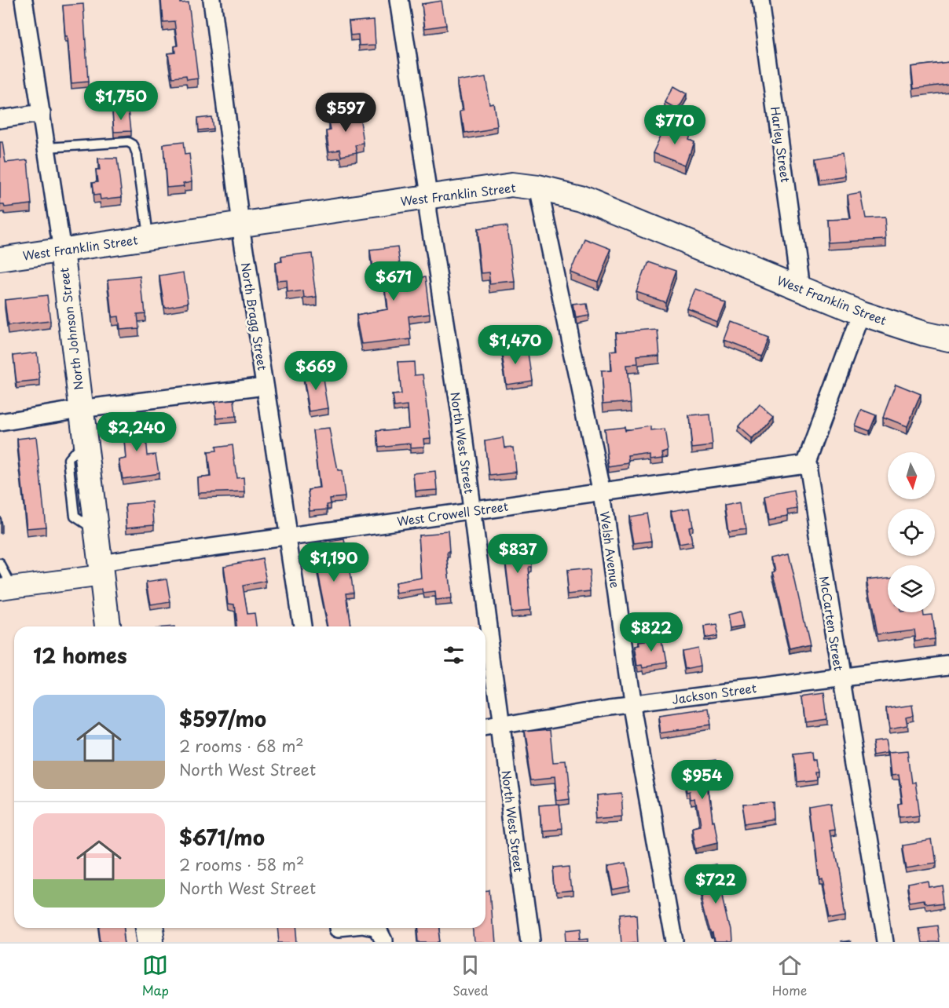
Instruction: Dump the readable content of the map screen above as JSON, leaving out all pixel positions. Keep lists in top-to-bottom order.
{
  "streets": {
    "main road": ["West Franklin Street", "North Johnson Street"],
    "street": [
      "Harley Street",
      "North Bragg Street",
      "North West Street",
      "West Crowell Street",
      "Welsh Avenue",
      "McCarten Street",
      "Jackson Street"
    ]
  },
  "crossings": [
    ["Harley Street", "West Franklin Street"],
    ["West Franklin Street", "North Bragg Street"],
    ["West Franklin Street", "North Johnson Street"],
    ["West Franklin Street", "North West Street"],
    ["West Franklin Street", "Welsh Avenue"],
    ["North Bragg Street", "West Crowell Street"],
    ["North Johnson Street", "West Crowell Street"],
    ["North West Street", "West Crowell Street"],
    ["North West Street", "Jackson Street"],
    ["West Crowell Street", "Welsh Avenue"],
    ["West Crowell Street", "McCarten Street"],
    ["Welsh Avenue", "Jackson Street"],
    ["McCarten Street", "Jackson Street"]
  ],
  "north": "bottom",
  "page": {
    "price": [
      "$1,750",
      "$597",
      "$770",
      "$671",
      "$1,470",
      "$669",
      "$2,240",
      "$837",
      "$1,190",
      "$822",
      "$954",
      "$722"
    ],
    "heading": "12 homes",
    "list": [
      {
        "name": "$597/mo",
        "note": "2 rooms · 68 m² · North West Street"
      },
      {
        "name": "$671/mo",
        "note": "2 rooms · 58 m² · North West Street"
      }
    ],
    "tabs": ["Map", "Saved", "Home"]
  }
}
